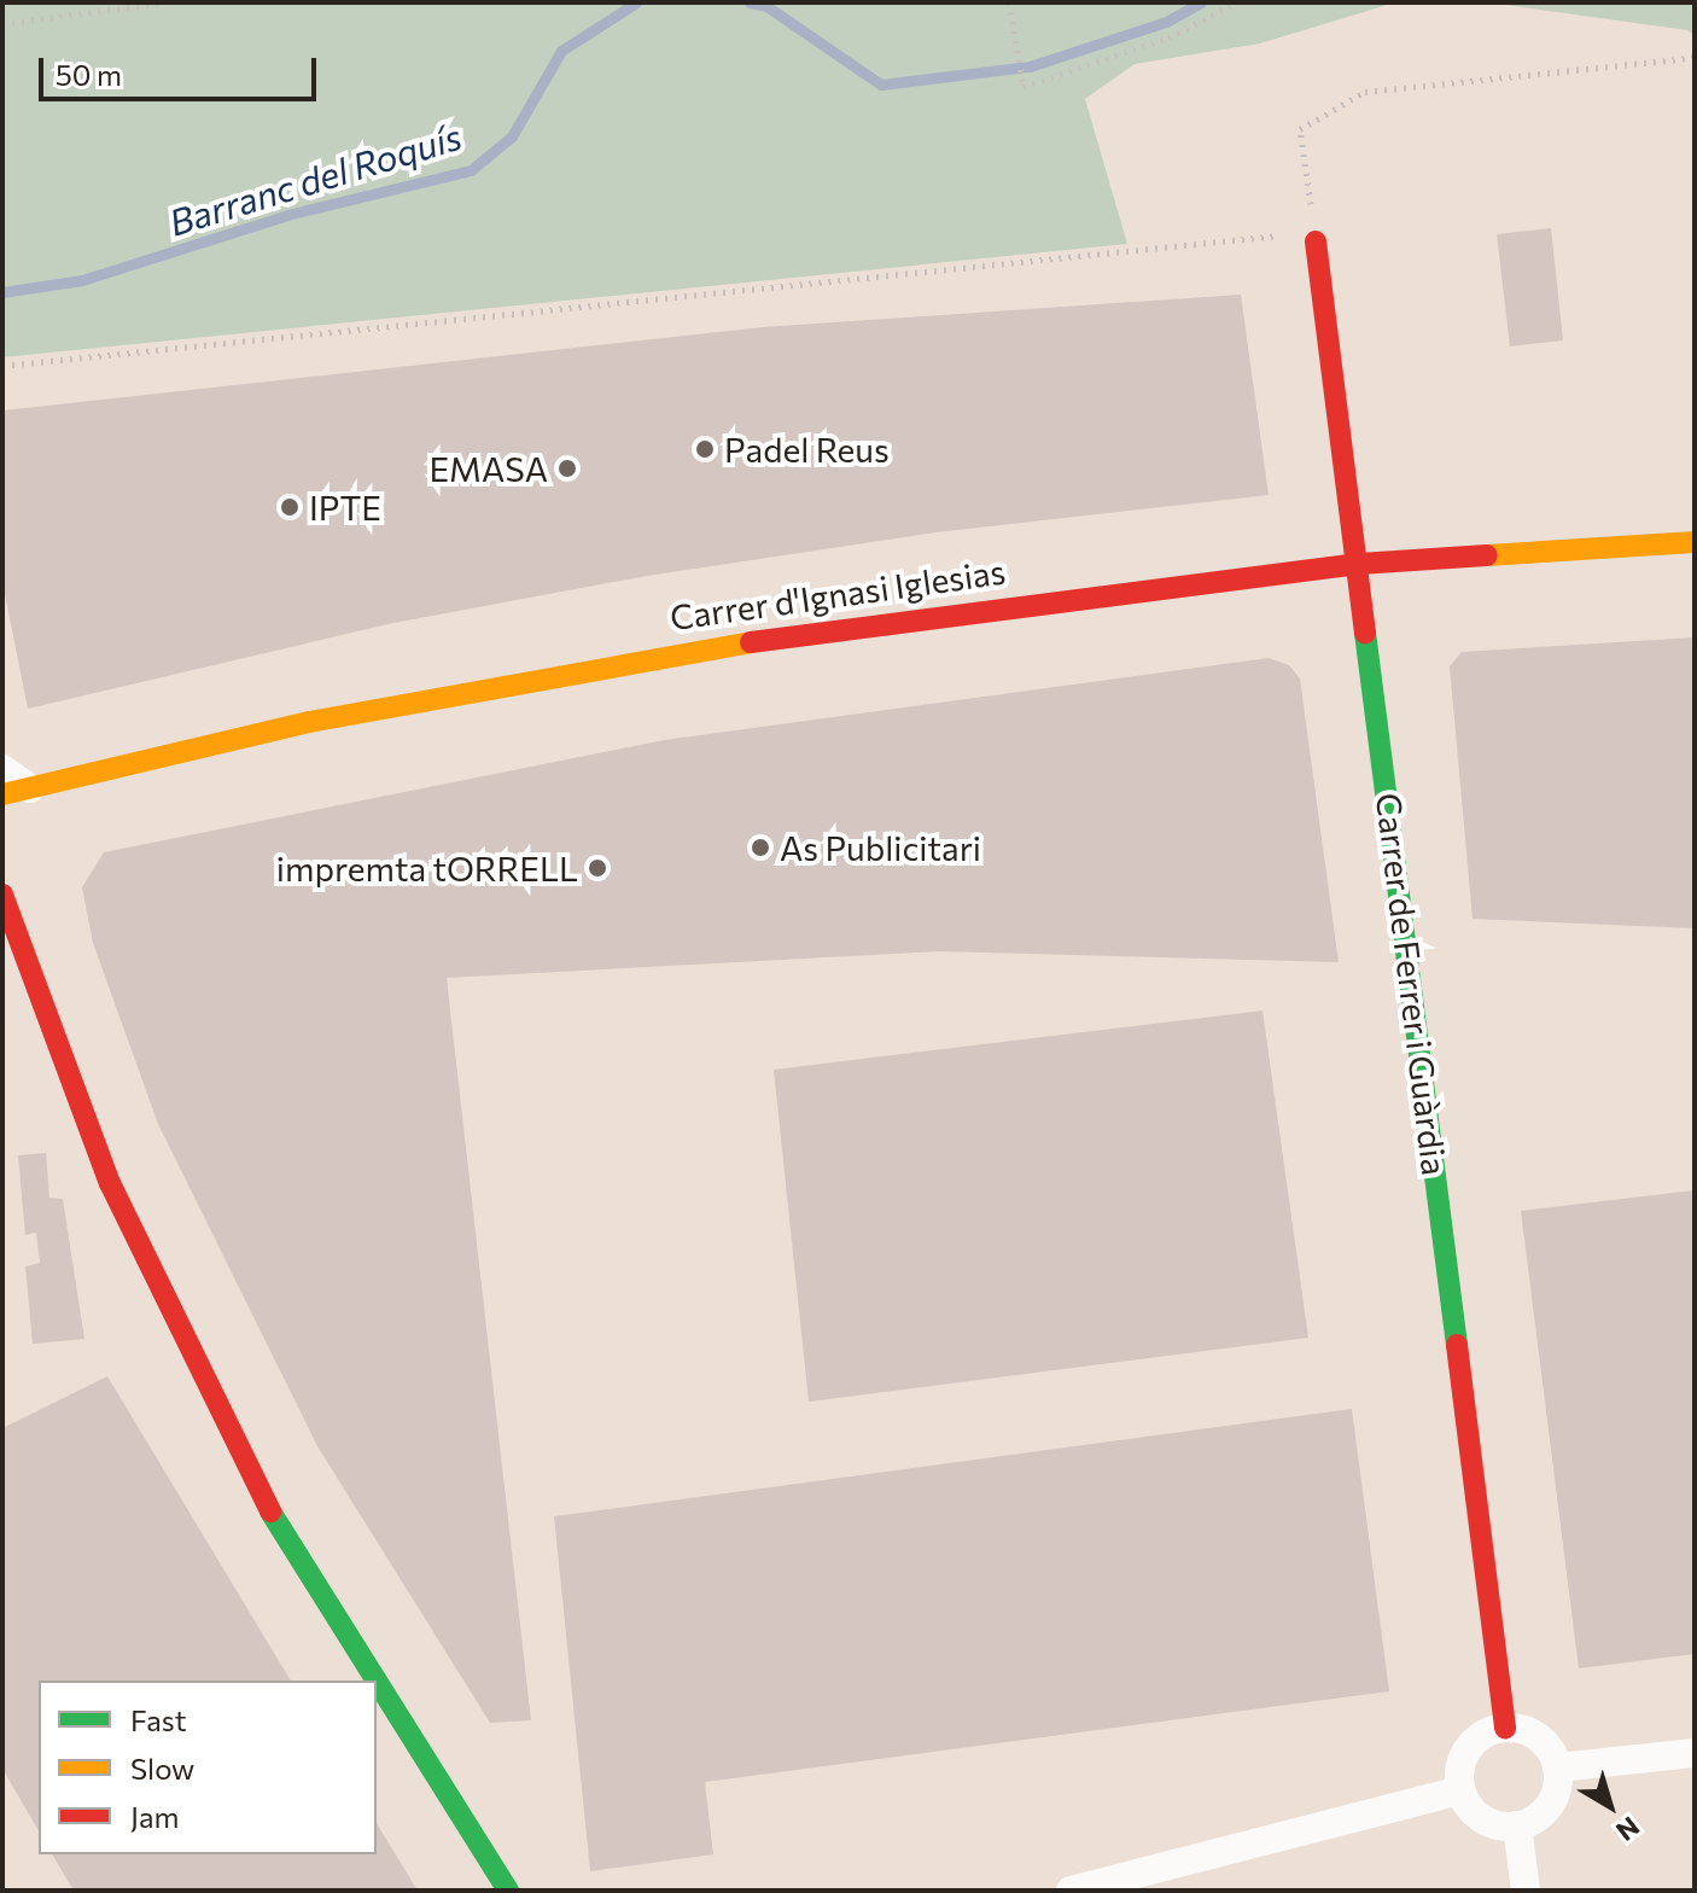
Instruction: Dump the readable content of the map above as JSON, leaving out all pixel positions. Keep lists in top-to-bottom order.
{
  "streets": {
    "street": ["Carrer d'Ignasi Iglesias", "Carrer de Ferrer i Guàrdia"]
  },
  "crossings": [
    ["Carrer d'Ignasi Iglesias", "Carrer de Ferrer i Guàrdia"]
  ],
  "water": ["Barranc del Roquís"],
  "places": [
    "Padel Reus",
    "EMASA",
    "IPTE",
    "As Publicitari",
    "impremta tORRELL"
  ],
  "legend": ["Fast", "Slow", "Jam"],
  "scale_bar": "50 m",
  "north": "bottom right"
}
